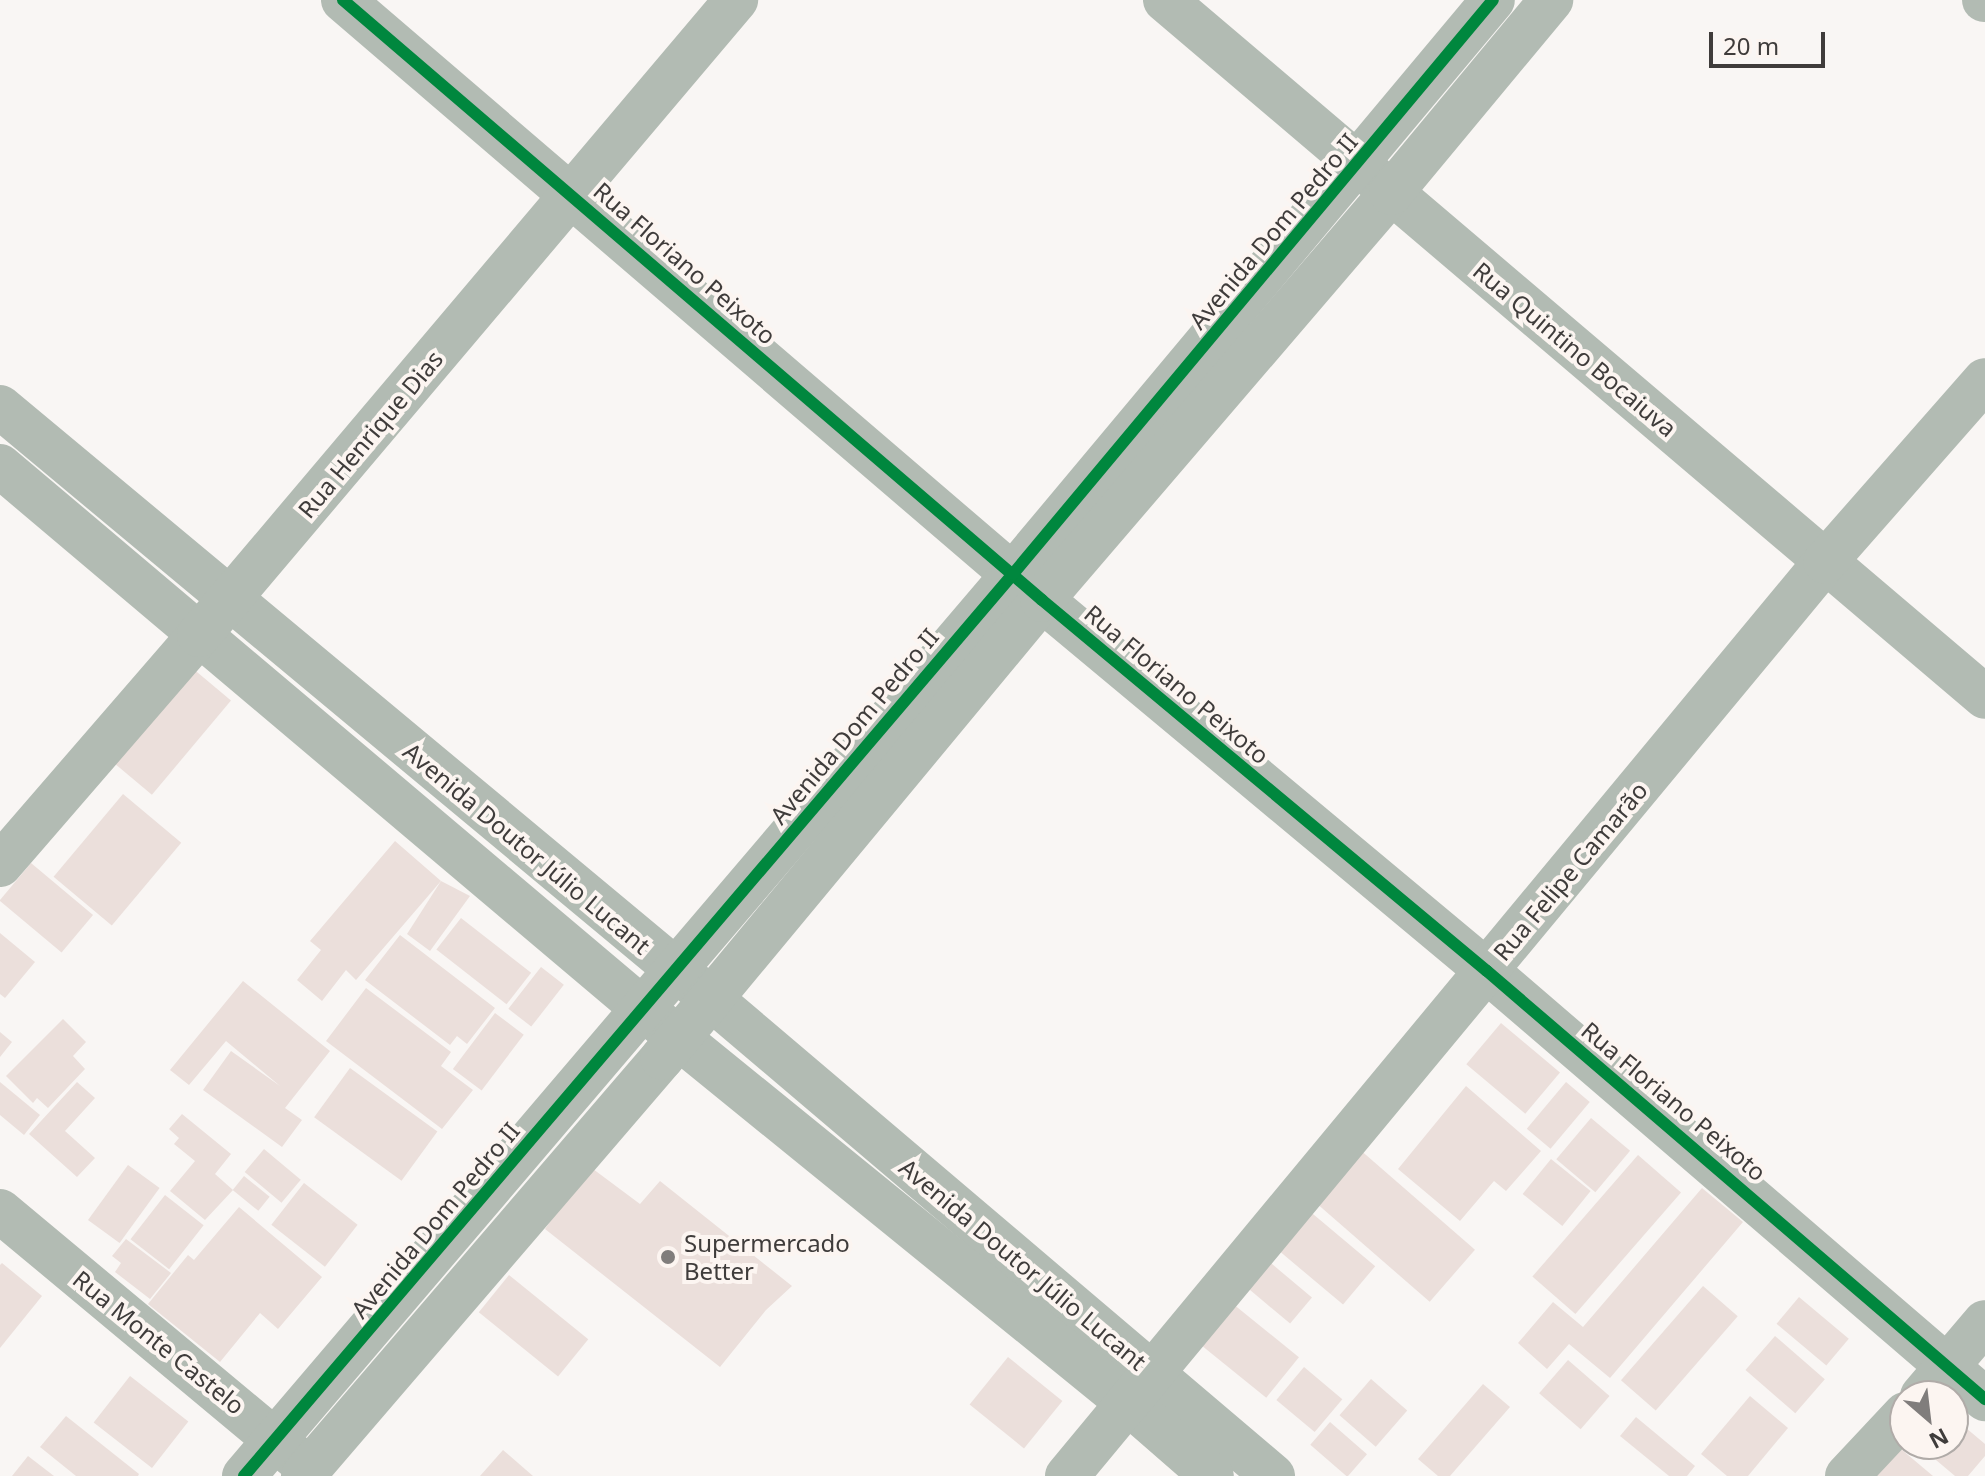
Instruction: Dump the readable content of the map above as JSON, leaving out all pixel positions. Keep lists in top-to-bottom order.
{
  "streets": {
    "street": [
      "Avenida Dom Pedro II",
      "Rua Floriano Peixoto",
      "Rua Quintino Bocaiuva",
      "Rua Henrique Dias",
      "Avenida Doutor Júlio Lucant",
      "Rua Felipe Camarão",
      "Rua Monte Castelo"
    ]
  },
  "crossings": [
    ["Avenida Dom Pedro II", "Rua Floriano Peixoto"],
    ["Avenida Dom Pedro II", "Rua Quintino Bocaiuva"],
    ["Avenida Dom Pedro II", "Avenida Doutor Júlio Lucant"],
    ["Avenida Dom Pedro II", "Rua Monte Castelo"],
    ["Rua Floriano Peixoto", "Rua Henrique Dias"],
    ["Rua Floriano Peixoto", "Rua Felipe Camarão"],
    ["Rua Quintino Bocaiuva", "Rua Felipe Camarão"],
    ["Rua Henrique Dias", "Avenida Doutor Júlio Lucant"],
    ["Avenida Doutor Júlio Lucant", "Rua Felipe Camarão"]
  ],
  "places": ["Supermercado Better"],
  "scale_bar": "20 m",
  "north": "bottom right"
}
